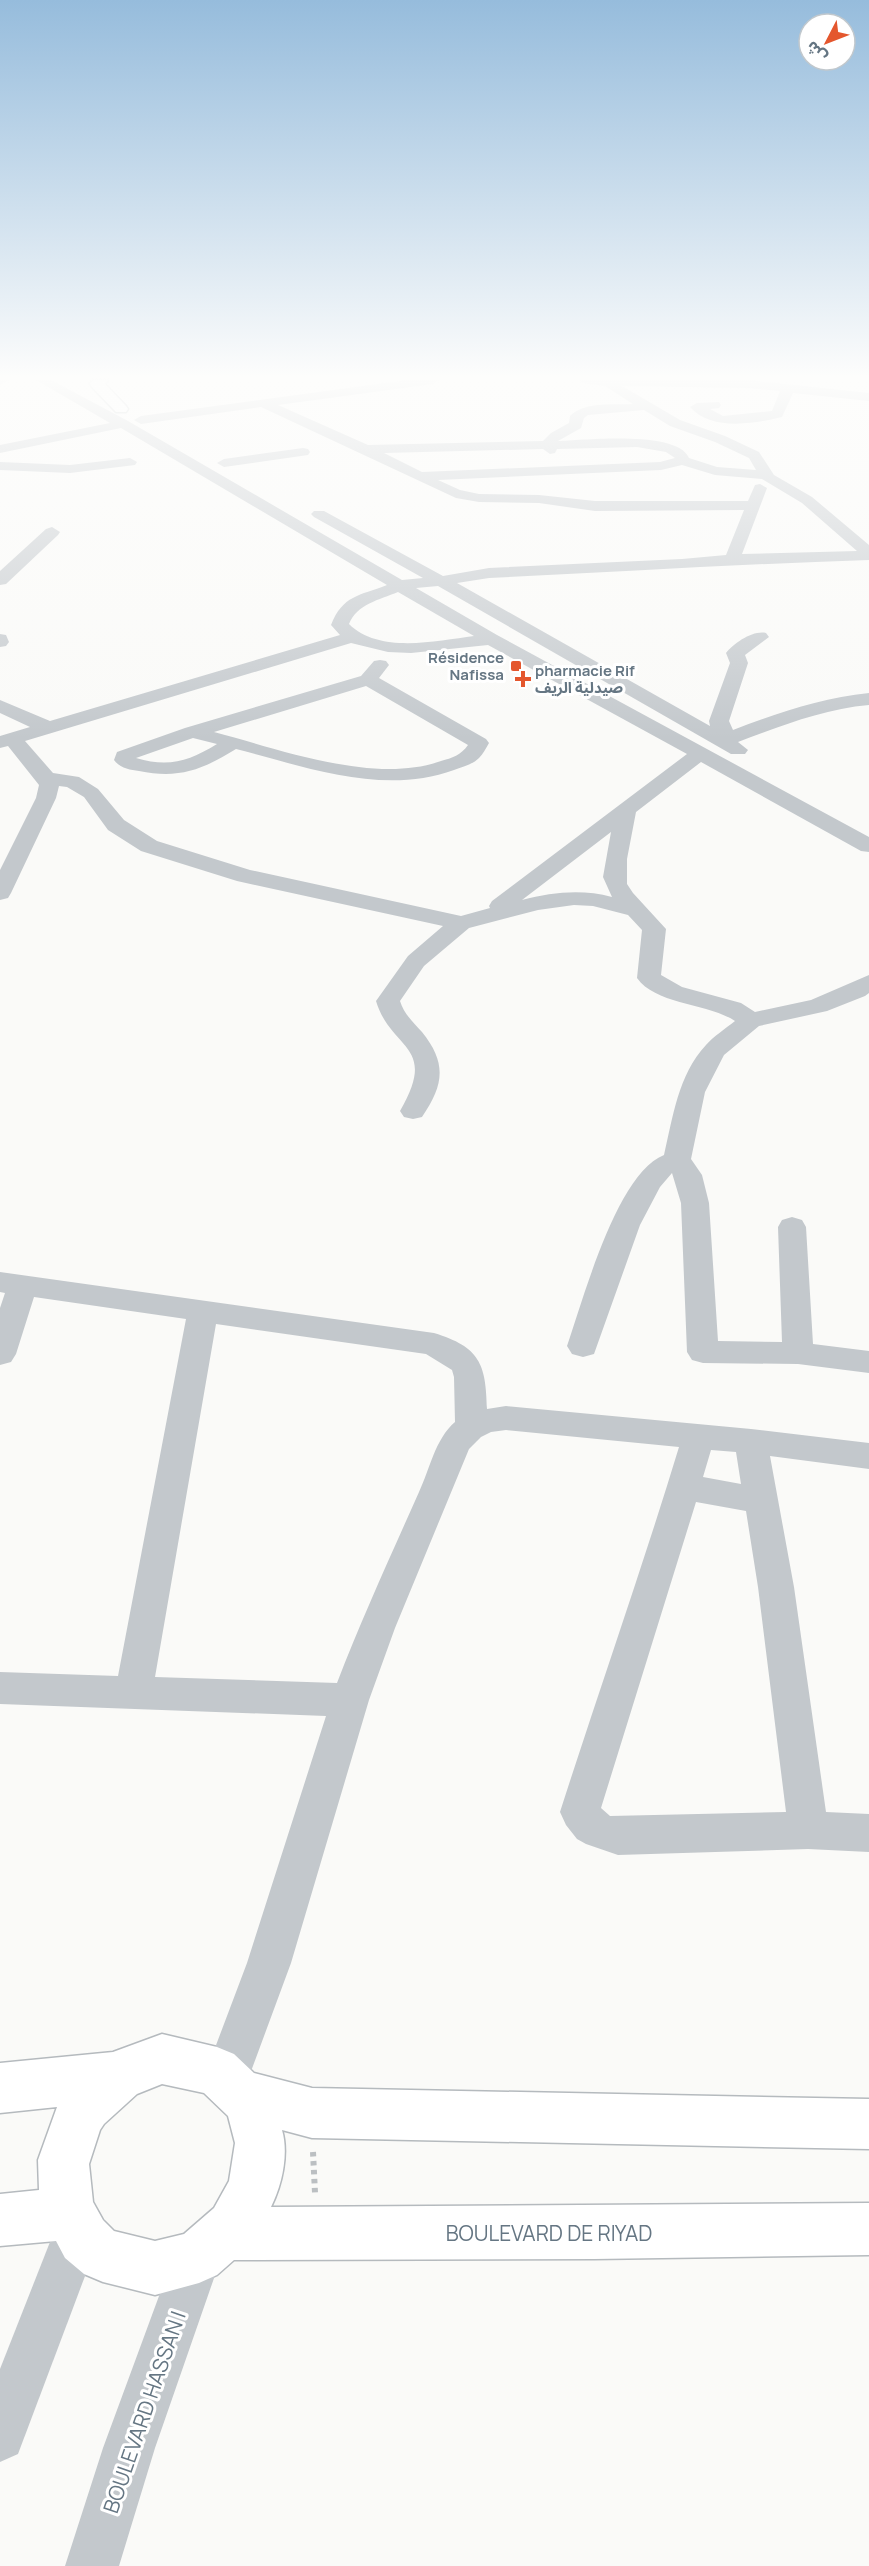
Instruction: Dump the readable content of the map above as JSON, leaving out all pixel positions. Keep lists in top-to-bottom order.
{
  "streets": {
    "main road": ["BOULEVARD DE RIYAD"],
    "street": ["BOULEVARD HASSAN I"]
  },
  "crossings": [
    ["BOULEVARD DE RIYAD", "BOULEVARD HASSAN I"]
  ],
  "places": {
    "transit": ["Résidence Nafissa"],
    "health": ["pharmacie Rif صيدلية الريف"]
  },
  "north": "bottom left"
}
